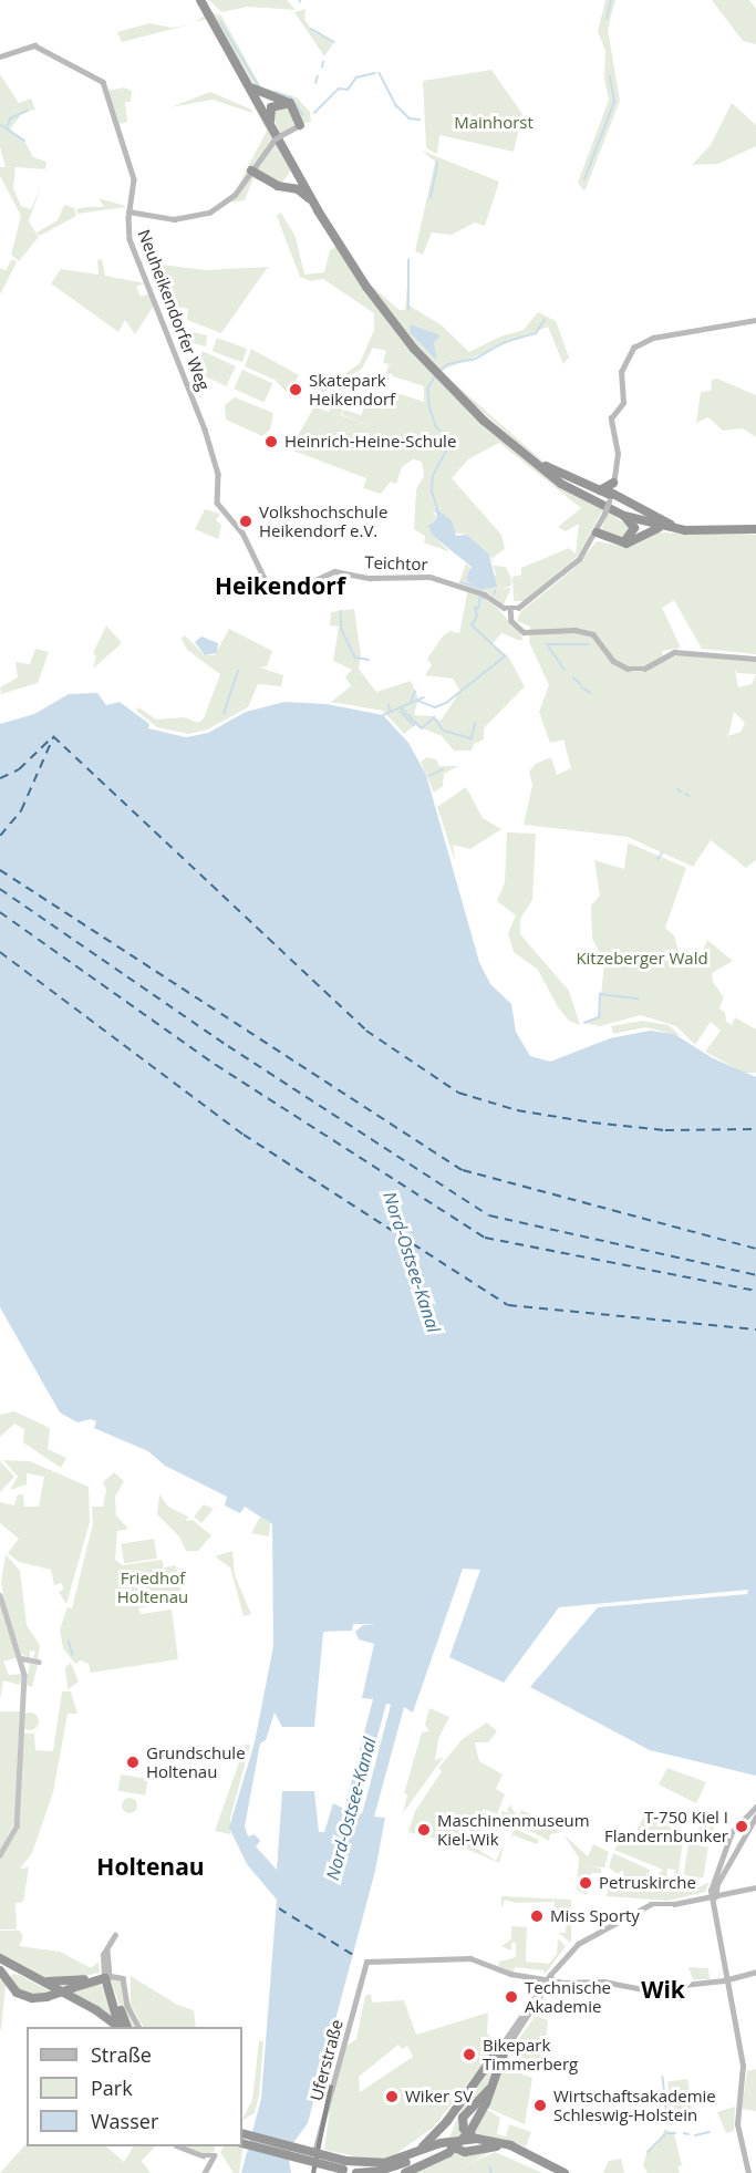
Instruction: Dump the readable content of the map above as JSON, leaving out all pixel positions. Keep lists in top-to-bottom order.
{
  "streets": {
    "street": ["Neuheikendorfer Weg", "Teichtor", "Uferstraße"]
  },
  "crossings": [
    ["Neuheikendorfer Weg", "Teichtor"]
  ],
  "districts": ["Heikendorf", "Holtenau", "Wik"],
  "water": ["Nord-Ostsee-Kanal"],
  "parks": ["Mainhorst", "Kitzeberger Wald", "Friedhof Holtenau"],
  "places": [
    "Skatepark Heikendorf",
    "Heinrich-Heine-Schule",
    "Volkshochschule Heikendorf e.V.",
    "Grundschule Holtenau",
    "T-750 Kiel I Flandernbunker",
    "Maschinenmuseum Kiel-Wik",
    "Petruskirche",
    "Miss Sporty",
    "Technische Akademie",
    "Bikepark Timmerberg",
    "Wiker SV",
    "Wirtschaftsakademie Schleswig-Holstein"
  ],
  "legend": ["Straße", "Park", "Wasser"]
}
